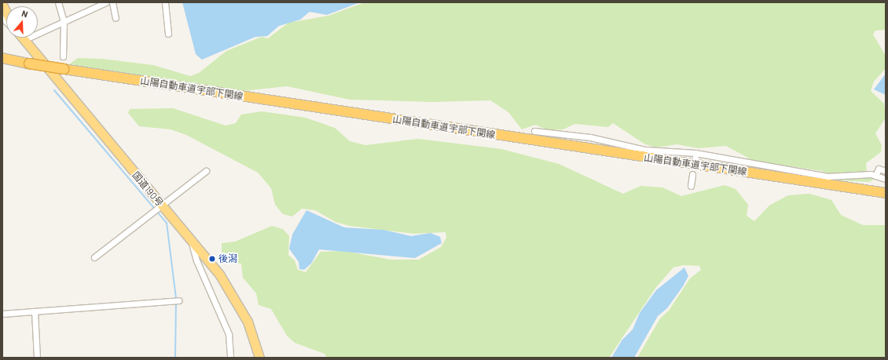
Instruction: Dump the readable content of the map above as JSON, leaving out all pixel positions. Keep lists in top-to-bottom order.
{
  "streets": {
    "highway": ["山陽自動車道宇部下関線", "国道190号"]
  },
  "places": ["後潟"],
  "north": "top"
}
